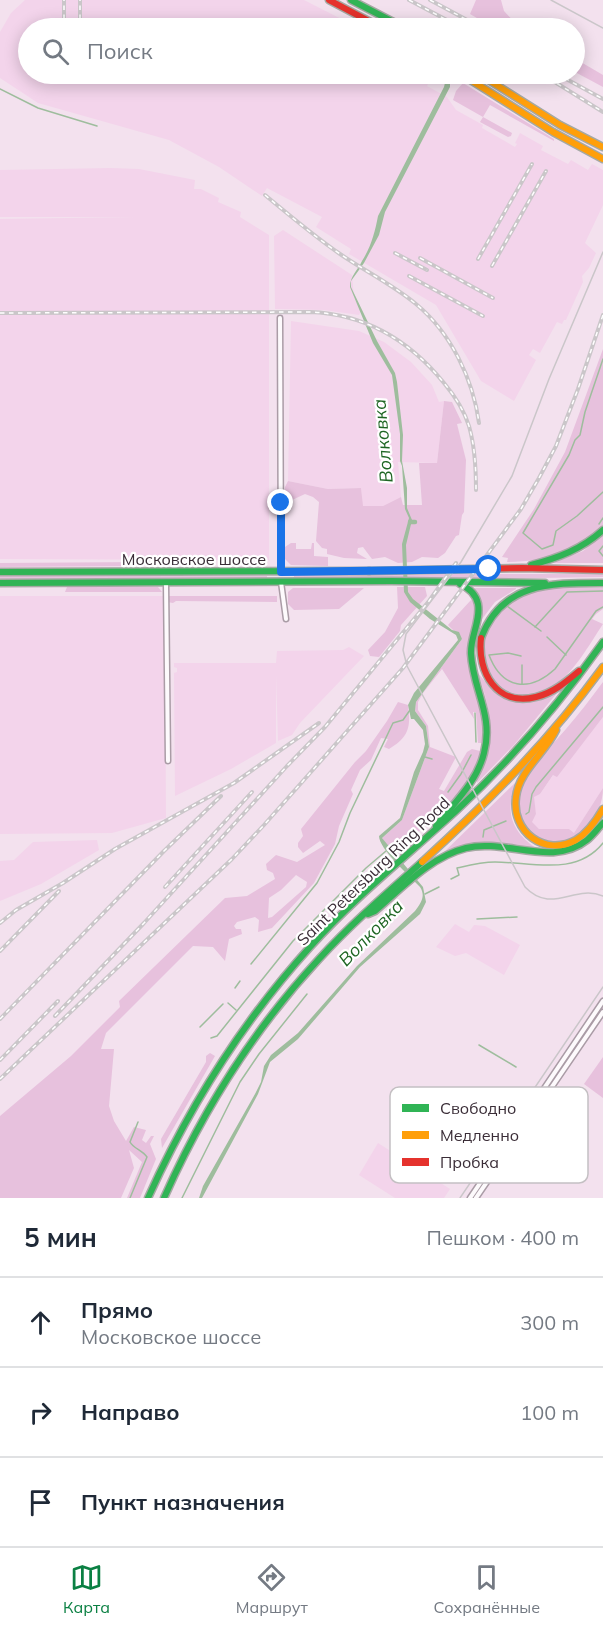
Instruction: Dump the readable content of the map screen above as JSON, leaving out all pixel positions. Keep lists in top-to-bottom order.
{
  "streets": {
    "main road": ["Московское шоссе", "Saint Petersburg Ring Road"]
  },
  "water": ["Волковка"],
  "legend": ["Свободно", "Медленно", "Пробка"],
  "page": {
    "search": "Поиск",
    "heading": ["5 мин", "Пешком · 400 m"],
    "list": [
      ["Прямо", "Московское шоссе", "300 m"],
      ["Направо", "100 m"],
      "Пункт назначения"
    ],
    "nav": ["Карта", "Маршрут", "Сохранённые"]
  }
}
